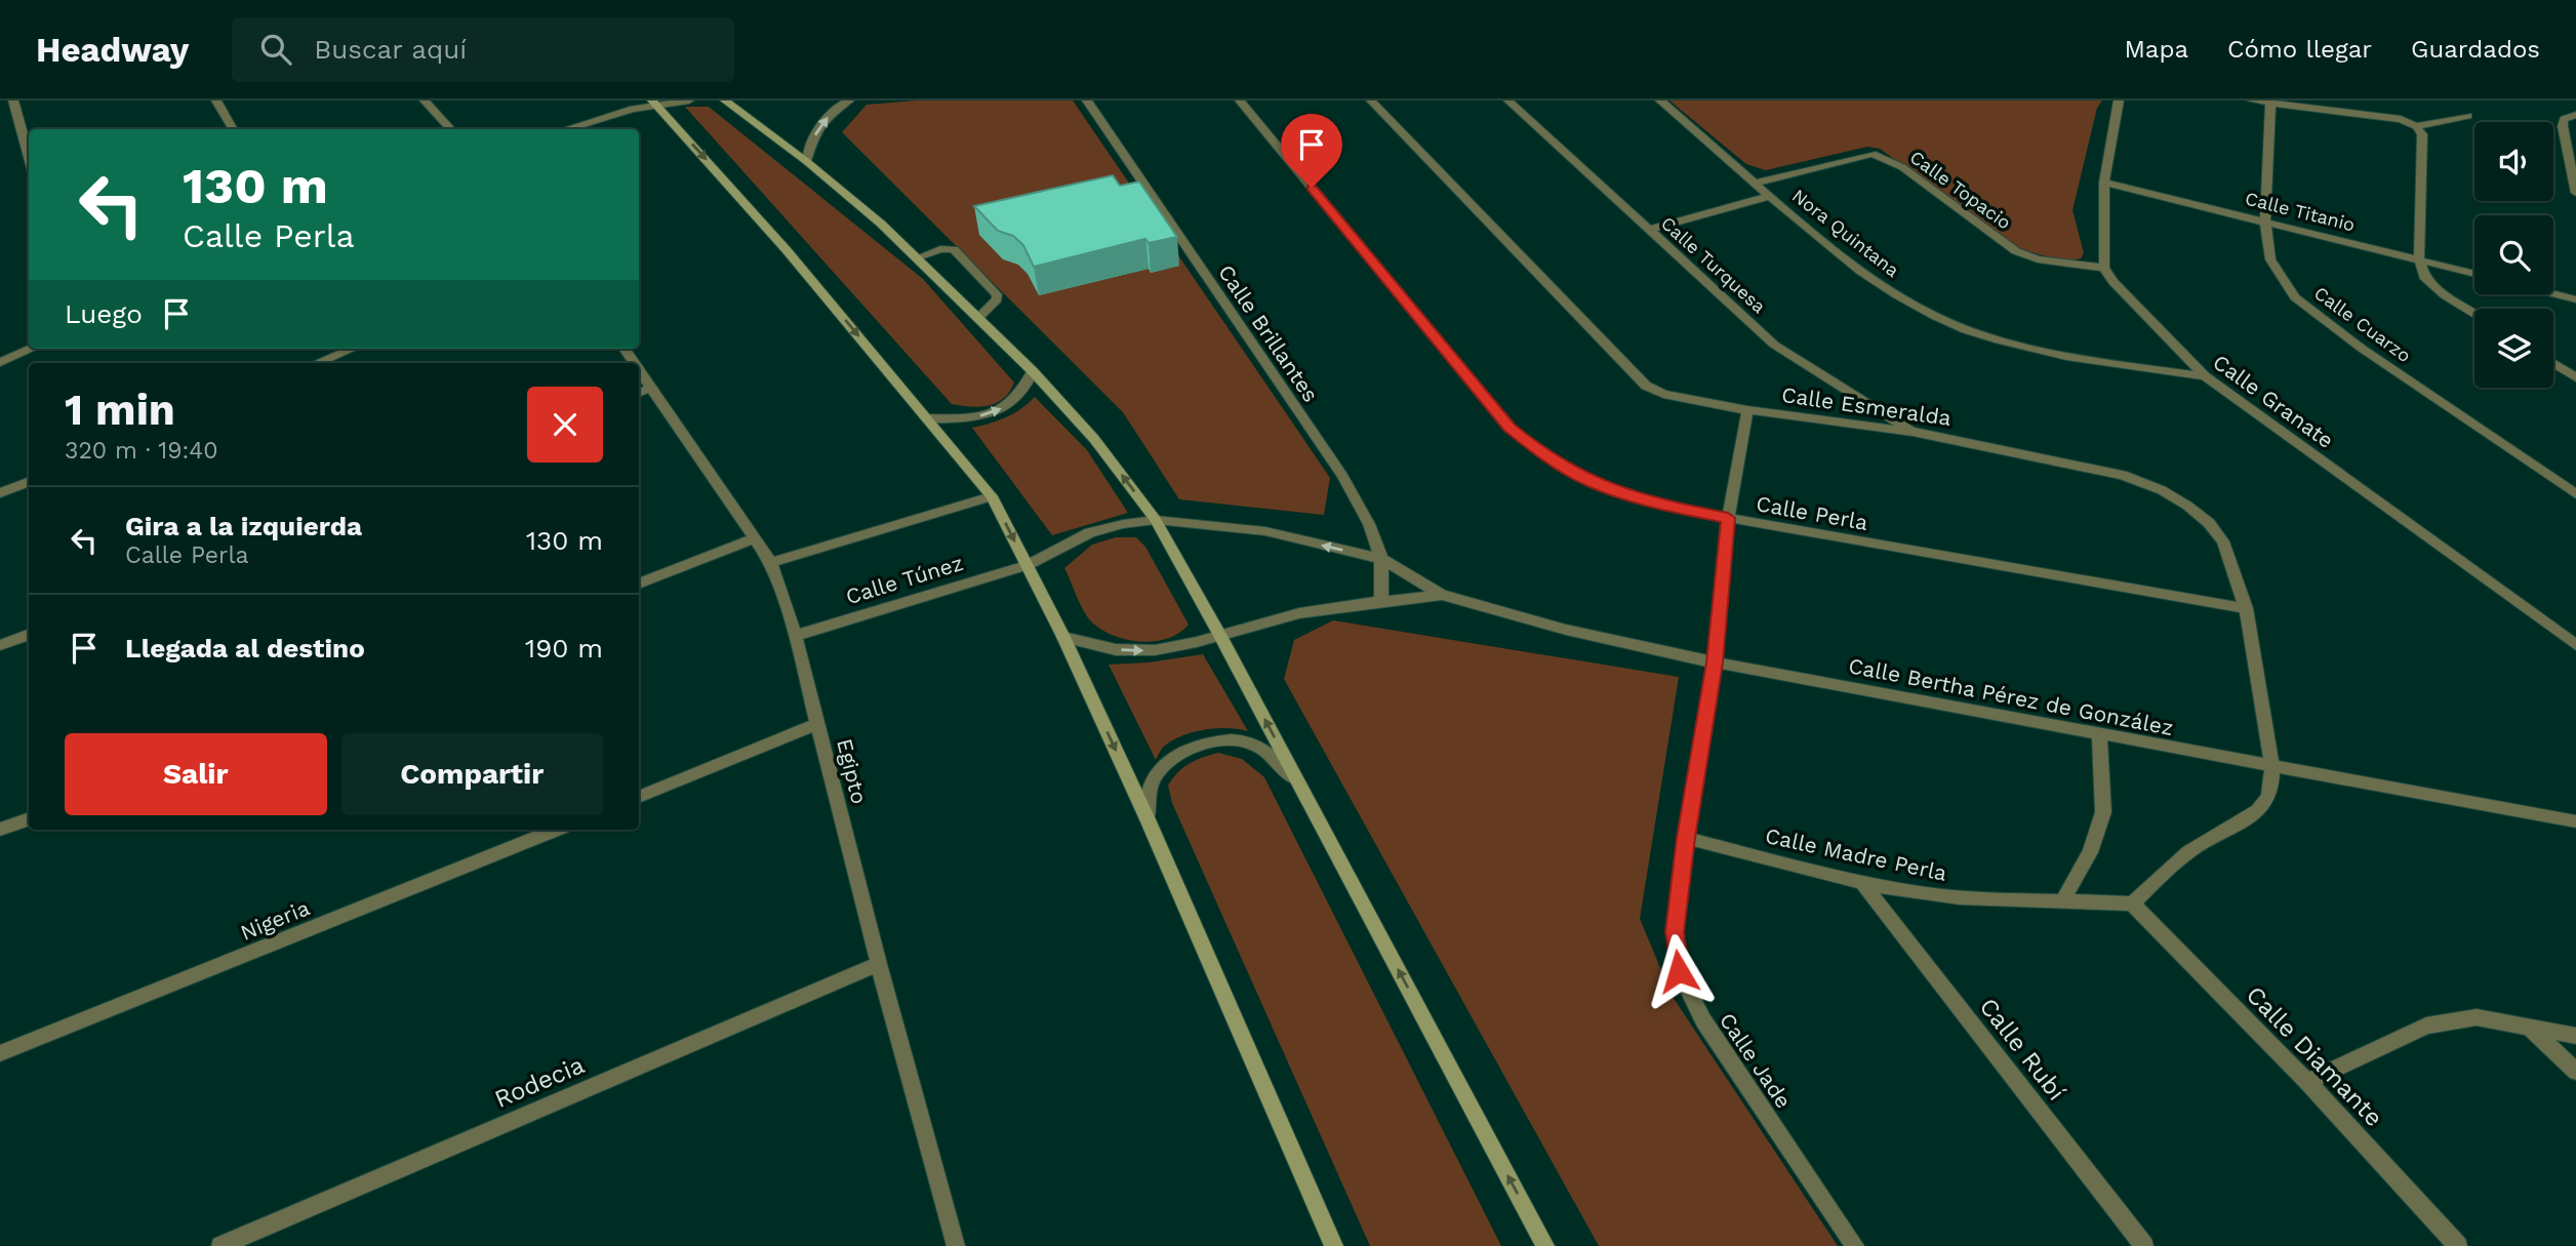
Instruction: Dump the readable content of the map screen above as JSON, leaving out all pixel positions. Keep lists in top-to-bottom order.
{
  "streets": {
    "street": [
      "Calle Topacio",
      "Calle Titanio",
      "Nora Quintana",
      "Calle Turquesa",
      "Calle Cuarzo",
      "Calle Brillantes",
      "Calle Granate",
      "Calle Esmeralda",
      "Calle Perla",
      "Calle Túnez",
      "Calle Bertha Pérez de González",
      "Egipto",
      "Calle Madre Perla",
      "Nigeria",
      "Calle Rubí",
      "Calle Diamante",
      "Calle Jade",
      "Rodecia"
    ]
  },
  "crossings": [
    ["Calle Topacio", "Nora Quintana"],
    ["Calle Topacio", "Calle Granate"],
    ["Calle Titanio", "Calle Cuarzo"],
    ["Nora Quintana", "Calle Granate"],
    ["Calle Turquesa", "Calle Esmeralda"],
    ["Calle Brillantes", "Calle Bertha Pérez de González"],
    ["Calle Esmeralda", "Calle Perla"],
    ["Calle Esmeralda", "Calle Bertha Pérez de González"],
    ["Calle Esmeralda", "Calle Jade"],
    ["Calle Perla", "Calle Jade"],
    ["Calle Túnez", "Calle Bertha Pérez de González"],
    ["Calle Túnez", "Egipto"],
    ["Calle Bertha Pérez de González", "Calle Jade"],
    ["Egipto", "Rodecia"],
    ["Calle Madre Perla", "Calle Rubí"],
    ["Calle Madre Perla", "Calle Diamante"],
    ["Calle Madre Perla", "Calle Jade"]
  ],
  "page": {
    "header": "Headway",
    "search": "Buscar aquí",
    "nav": ["Mapa", "Cómo llegar", "Guardados"],
    "turn": ["130 m", "Calle Perla"],
    "then": "Luego",
    "heading": ["1 min", "320 m · 19:40"],
    "list": [
      {
        "name": "Gira a la izquierda",
        "note": "Calle Perla",
        "value": "130 m"
      },
      {
        "name": "Llegada al destino",
        "value": "190 m"
      }
    ],
    "buttons": ["Salir", "Compartir"]
  }
}
